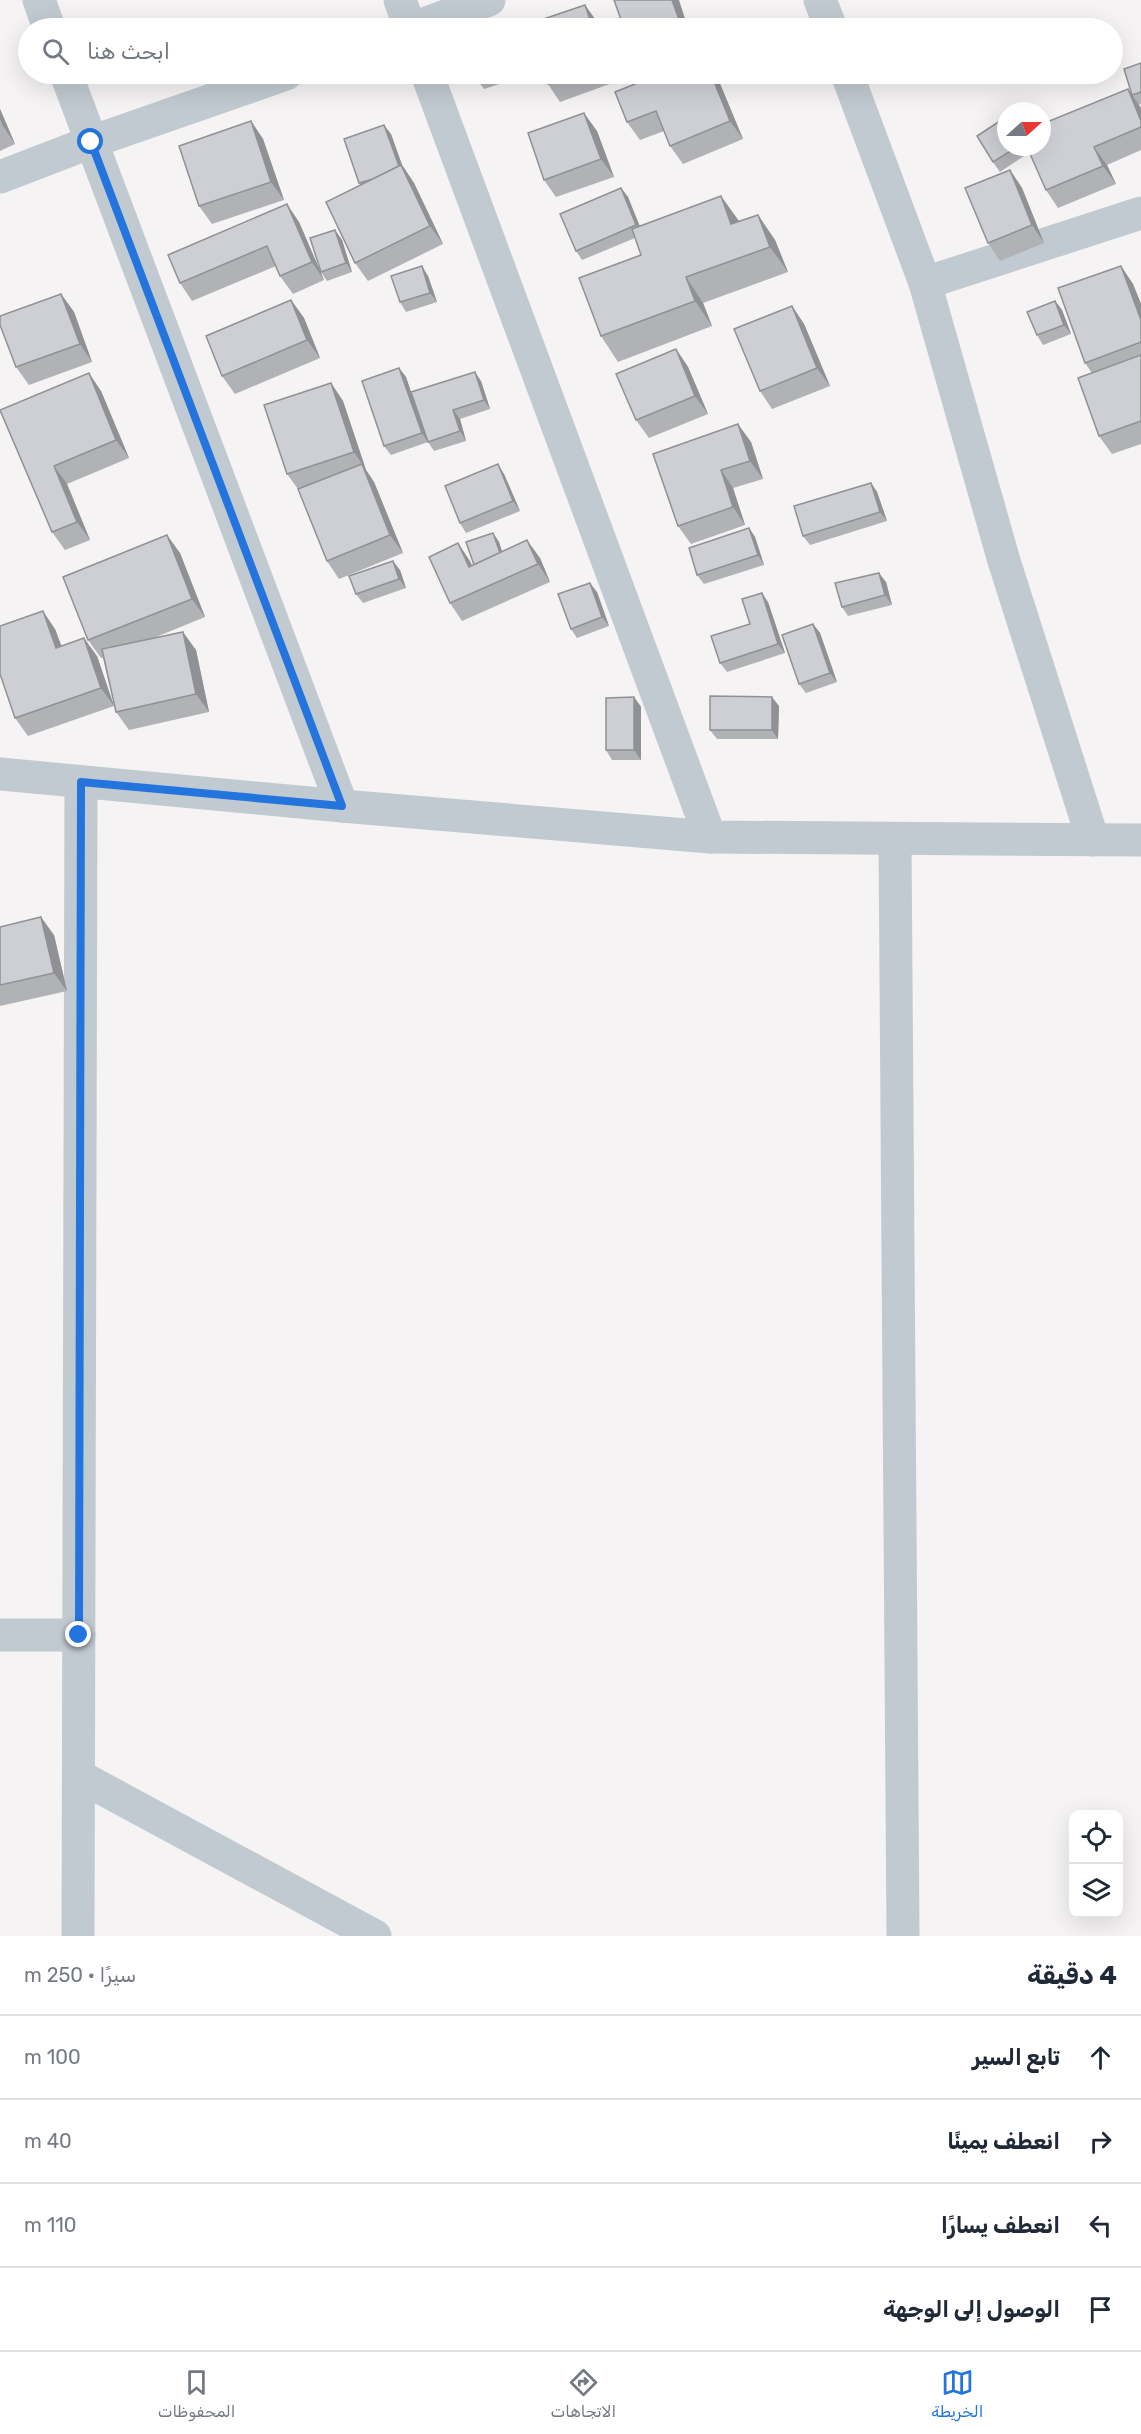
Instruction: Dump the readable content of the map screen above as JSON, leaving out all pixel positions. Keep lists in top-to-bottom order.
{
  "north": "right",
  "page": {
    "search": "ابحث هنا",
    "heading": ["4 دقيقة", "سيرًا · 250 m"],
    "list": [
      ["تابع السير", "100 m"],
      ["انعطف يمينًا", "40 m"],
      ["انعطف يسارًا", "110 m"],
      "الوصول إلى الوجهة"
    ],
    "nav": ["الخريطة", "الاتجاهات", "المحفوظات"]
  }
}
